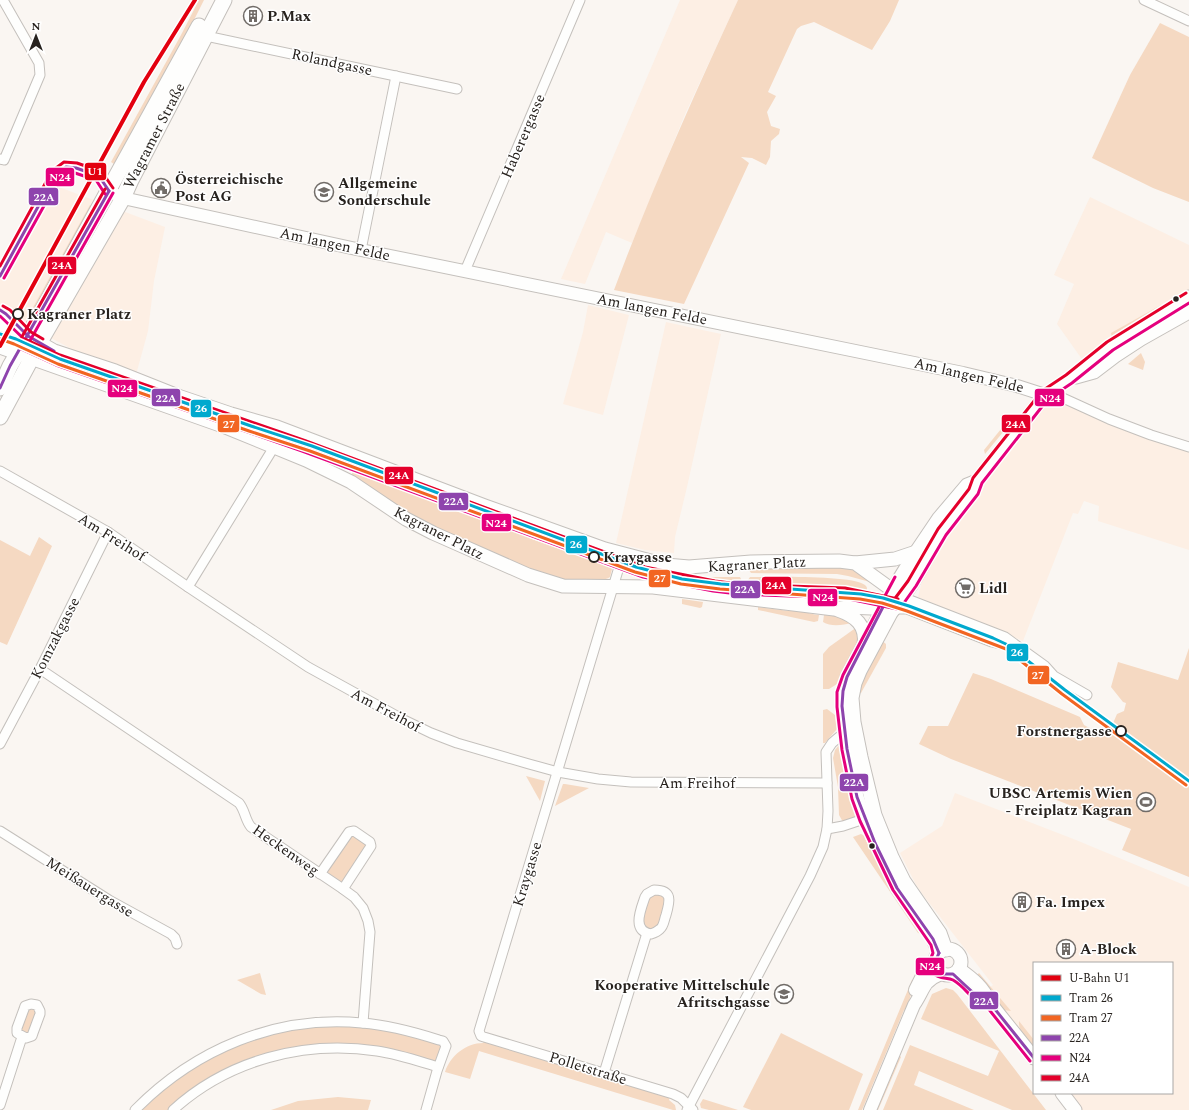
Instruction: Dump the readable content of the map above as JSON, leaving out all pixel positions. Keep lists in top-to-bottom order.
{
  "streets": {
    "main road": ["Wagramer Straße", "Kagraner Platz"],
    "street": [
      "Rolandgasse",
      "Haberergasse",
      "Am langen Felde",
      "Am Freihof",
      "Komzakgasse",
      "Heckenweg",
      "Kraygasse",
      "Meißauergasse",
      "Polletstraße"
    ]
  },
  "crossings": [
    ["Rolandgasse", "Wagramer Straße"],
    ["Wagramer Straße", "Am langen Felde"],
    ["Wagramer Straße", "Kagraner Platz"],
    ["Haberergasse", "Am langen Felde"],
    ["Kagraner Platz", "Kraygasse"],
    ["Am Freihof", "Komzakgasse"],
    ["Am Freihof", "Kraygasse"],
    ["Komzakgasse", "Heckenweg"],
    ["Kraygasse", "Polletstraße"]
  ],
  "places": {
    "building": ["P.Max", "Fa. Impex", "A-Block"],
    "public building": ["Österreichische Post AG"],
    "school or university": ["Allgemeine Sonderschule", "Kooperative Mittelschule Afritschgasse"],
    "other": ["Kagraner Platz", "Kraygasse", "Forstnergasse"],
    "supermarket": ["Lidl"],
    "sports": ["UBSC Artemis Wien - Freiplatz Kagran"]
  },
  "lines": [
    "metro line U1",
    "transit line 24A",
    "transit line 22A",
    "transit line N24",
    "tram line 26",
    "tram line 27"
  ],
  "legend": [
    "U-Bahn U1",
    "Tram 26",
    "Tram 27",
    "22A",
    "N24",
    "24A"
  ],
  "north": "top"
}
